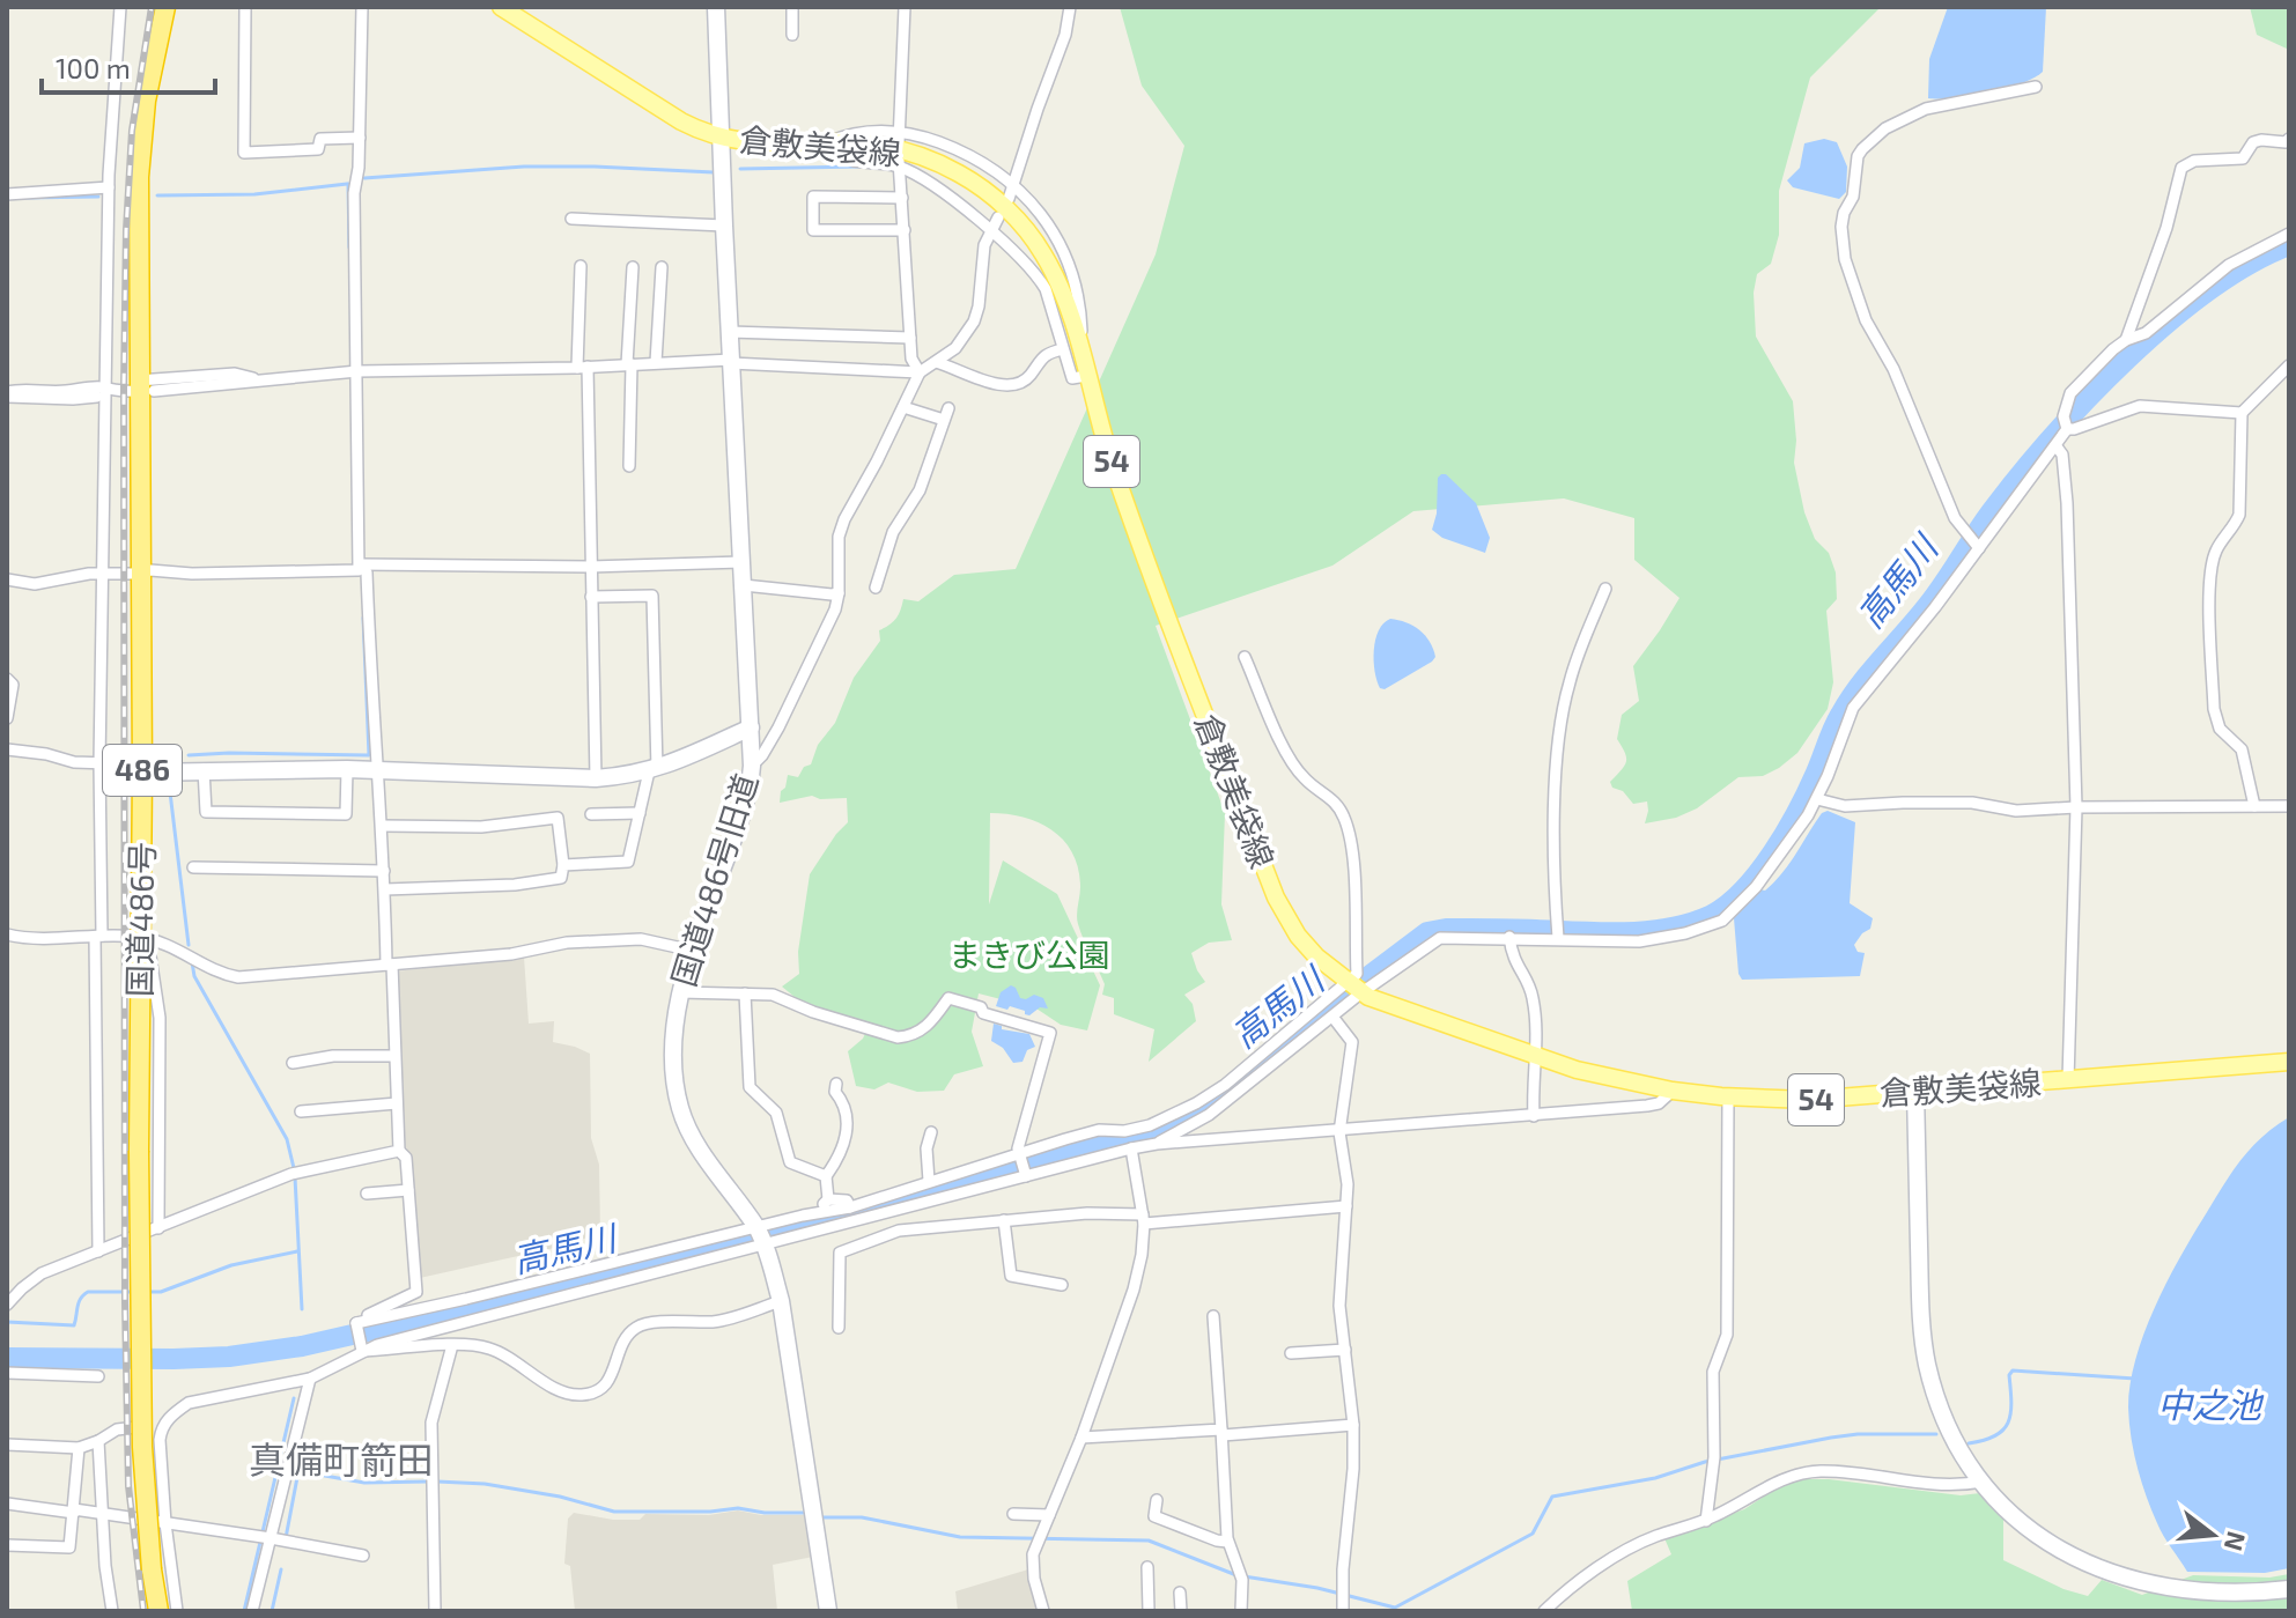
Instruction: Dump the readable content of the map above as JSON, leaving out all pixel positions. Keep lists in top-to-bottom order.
{
  "streets": {
    "highway": ["486", "国道486号"],
    "main road": ["倉敷美袋線", "54"],
    "street": ["国道486号旧道"]
  },
  "crossings": [
    ["倉敷美袋線", "国道486号旧道"]
  ],
  "districts": ["真備町箭田"],
  "water": ["高馬川", "中之池"],
  "parks": ["まきび公園"],
  "scale_bar": "100 m",
  "north": "right"
}
